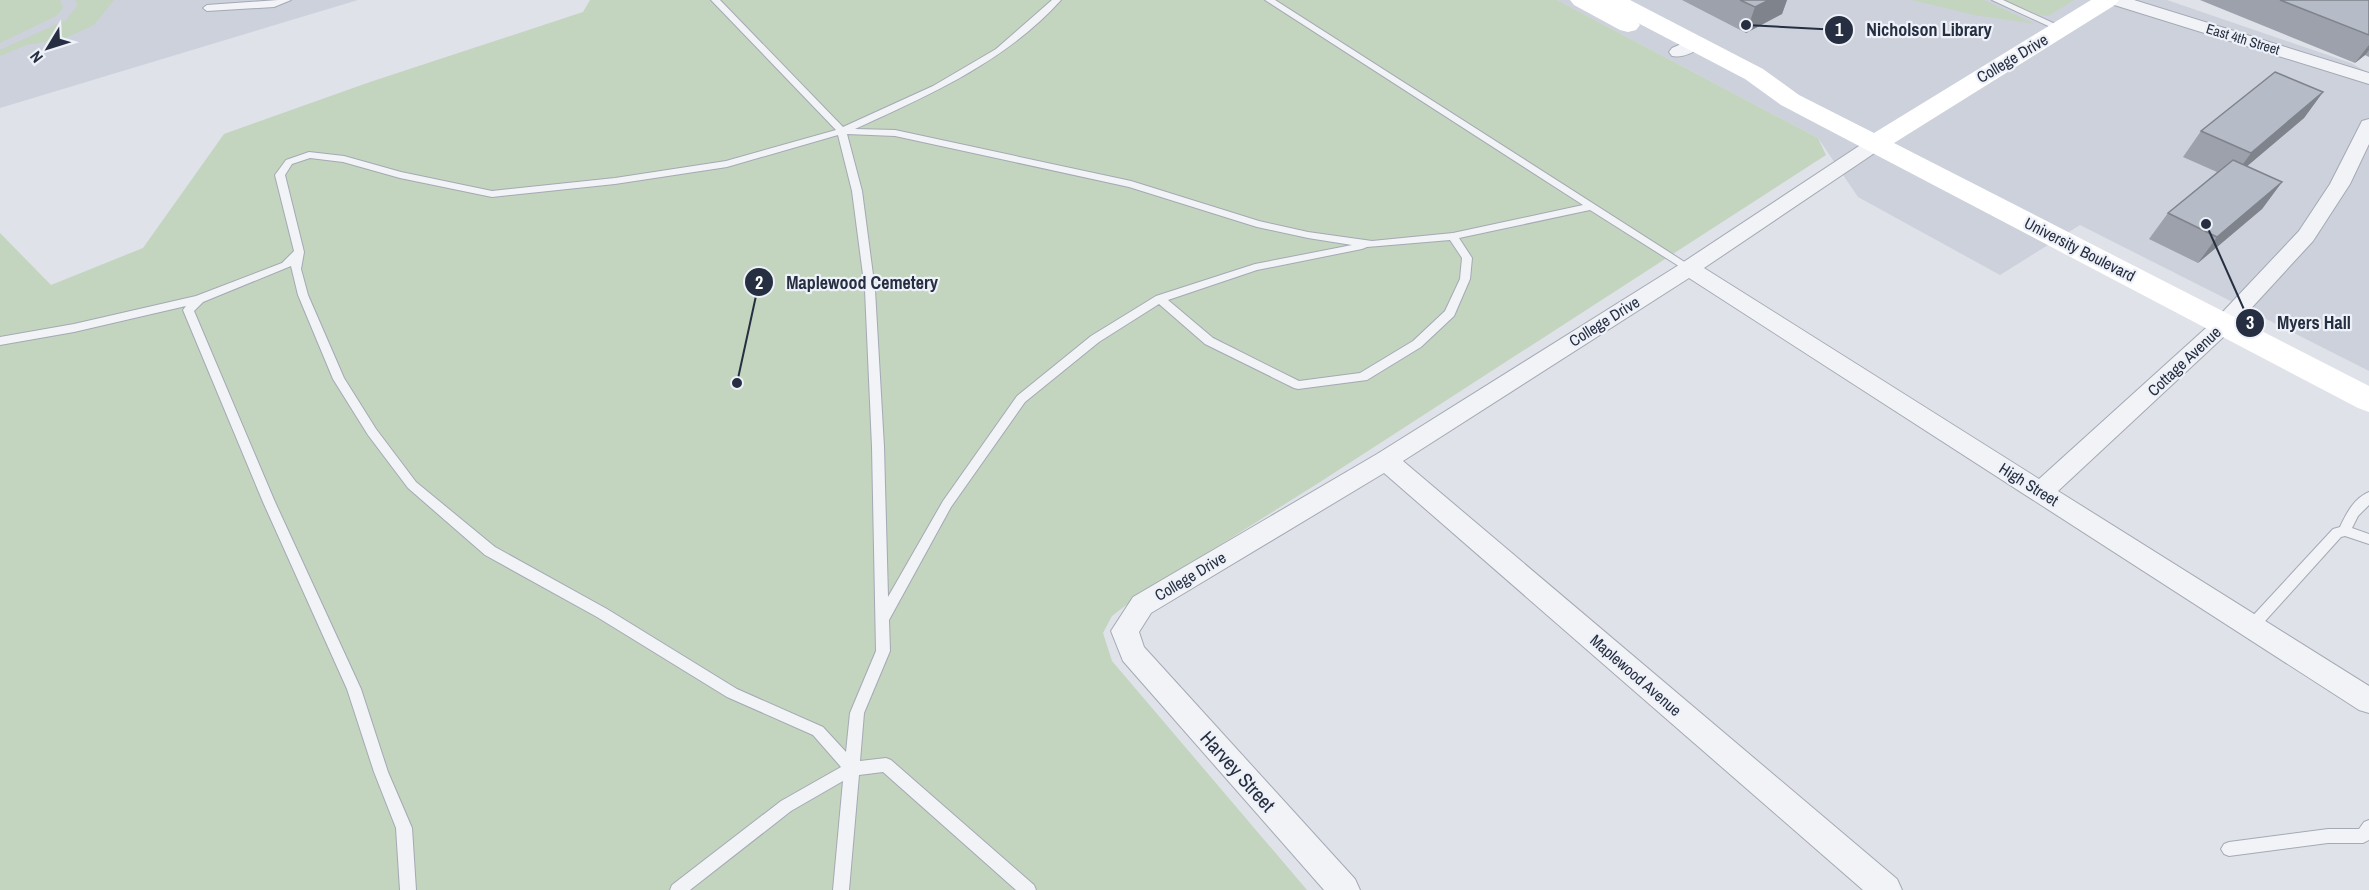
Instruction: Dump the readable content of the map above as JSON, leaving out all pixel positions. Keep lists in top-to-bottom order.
{
  "streets": {
    "main road": ["College Drive", "University Boulevard"],
    "street": [
      "East 4th Street",
      "Cottage Avenue",
      "High Street",
      "Maplewood Avenue",
      "Harvey Street"
    ]
  },
  "crossings": [
    ["College Drive", "University Boulevard"],
    ["College Drive", "High Street"],
    ["College Drive", "Maplewood Avenue"],
    ["College Drive", "Harvey Street"],
    ["University Boulevard", "Cottage Avenue"],
    ["Cottage Avenue", "High Street"]
  ],
  "places": ["Nicholson Library", "Myers Hall", "Maplewood Cemetery"],
  "north": "bottom left"
}
